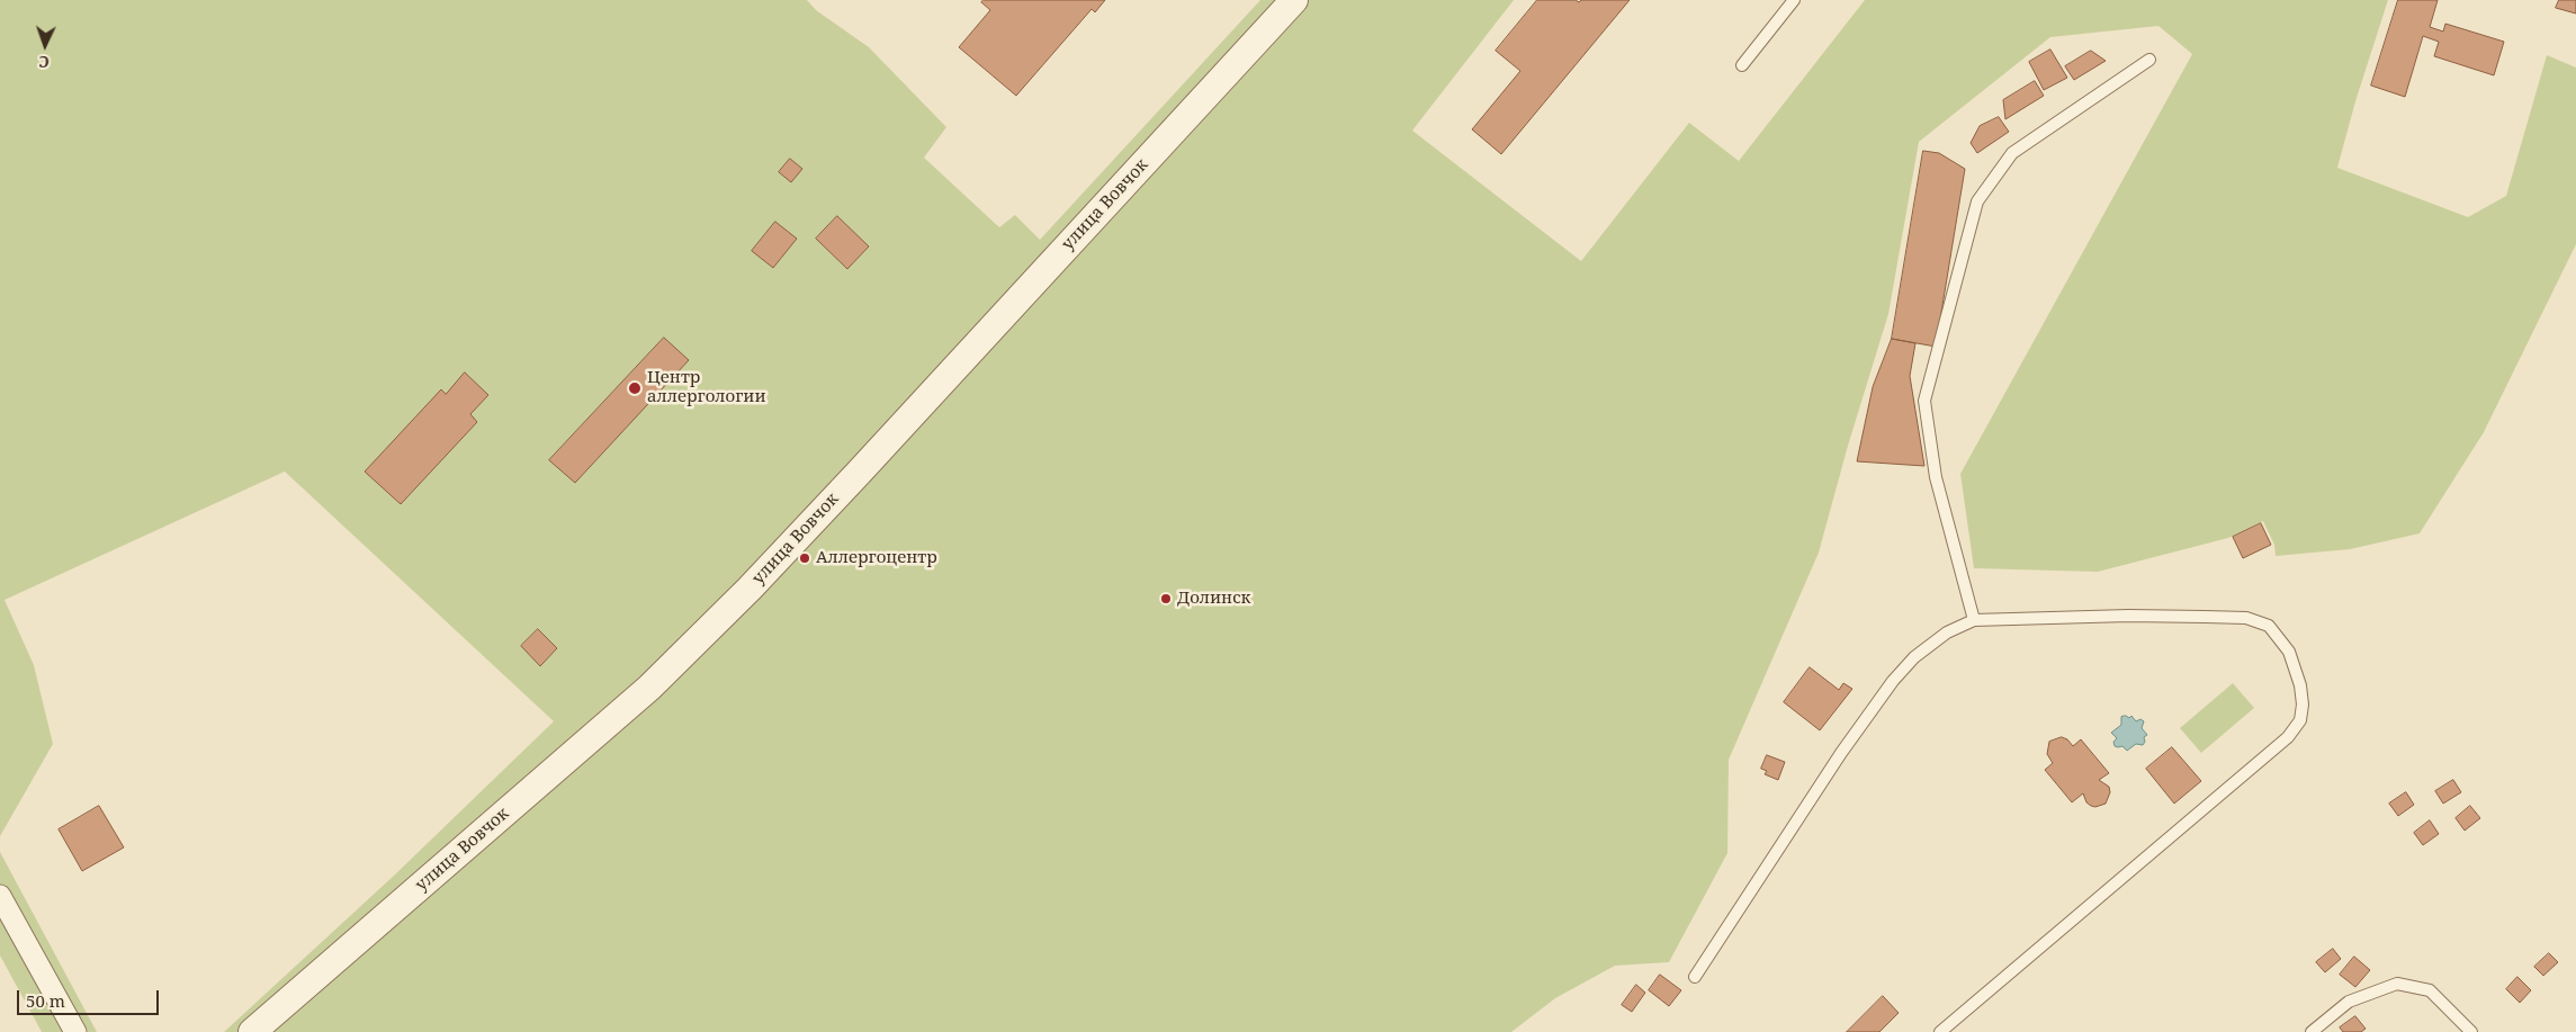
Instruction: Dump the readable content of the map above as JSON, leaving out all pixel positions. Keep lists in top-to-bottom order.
{
  "streets": {
    "street": ["улица Вовчок"]
  },
  "places": ["Центр аллергологии", "Аллергоцентр", "Долинск"],
  "scale_bar": "50 m",
  "north": "bottom"
}
